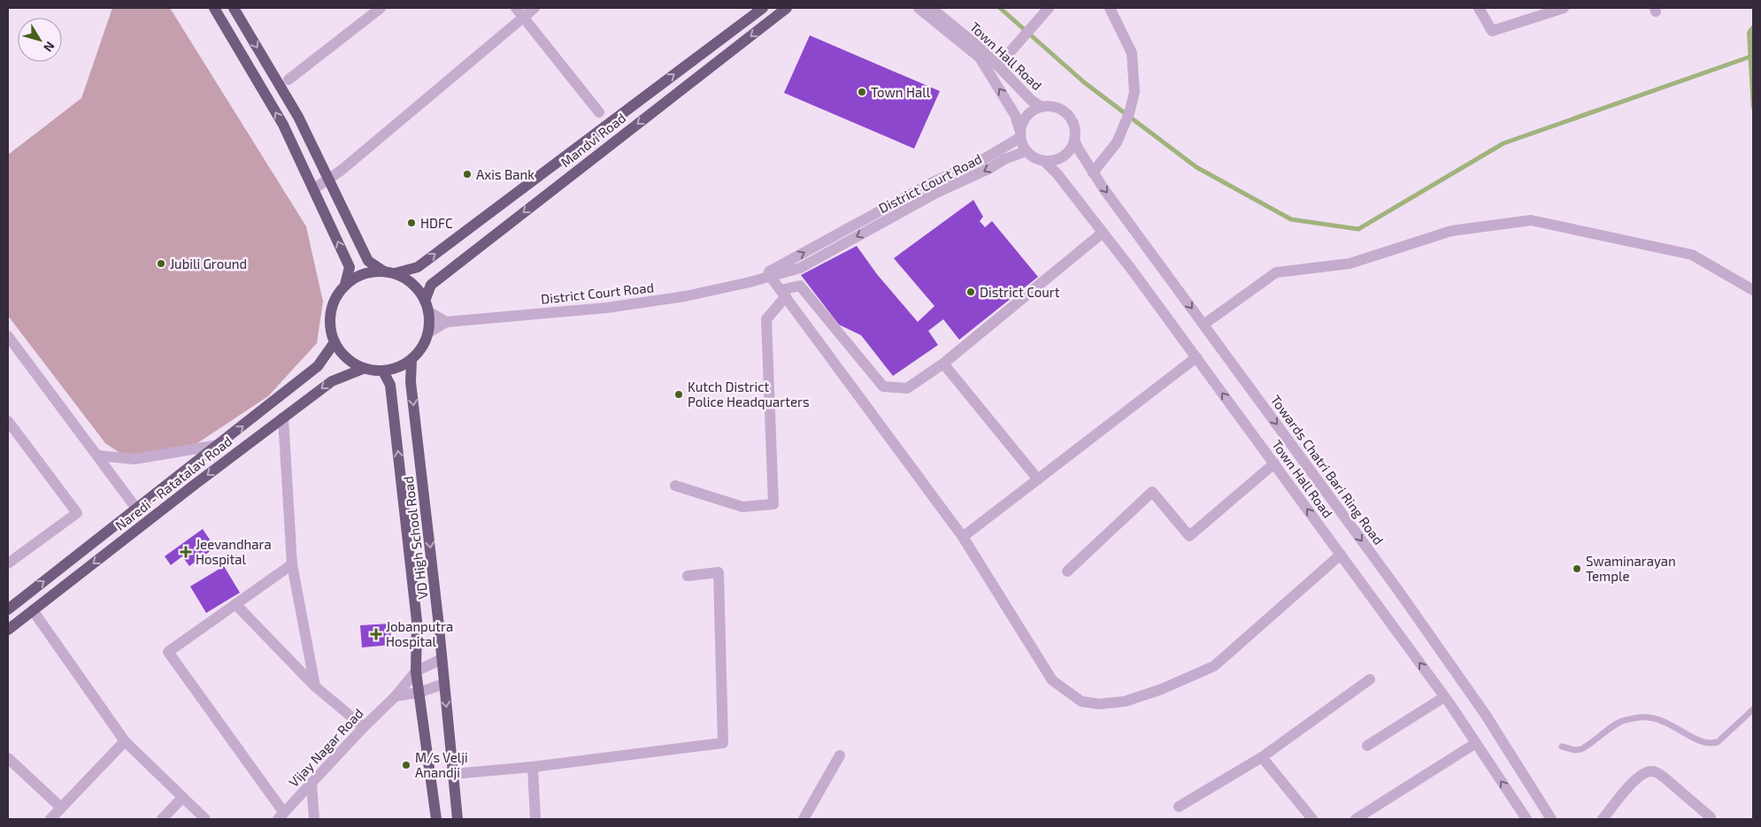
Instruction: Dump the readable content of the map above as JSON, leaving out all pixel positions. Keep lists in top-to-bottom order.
{
  "streets": {
    "main road": ["Mandvi Road", "Naredi - Ratatalav Road", "VD High School Road"],
    "street": [
      "Town Hall Road",
      "District Court Road",
      "Towards Chatri Bari Ring Road",
      "Vijay Nagar Road"
    ]
  },
  "crossings": [
    ["Town Hall Road", "District Court Road"],
    ["Town Hall Road", "Towards Chatri Bari Ring Road"],
    ["Mandvi Road", "Naredi - Ratatalav Road"],
    ["Mandvi Road", "VD High School Road"],
    ["District Court Road", "Towards Chatri Bari Ring Road"],
    ["Naredi - Ratatalav Road", "VD High School Road"],
    ["VD High School Road", "Vijay Nagar Road"]
  ],
  "one_way": ["Town Hall Road", "Towards Chatri Bari Ring Road"],
  "places": {
    "other": [
      "Town Hall",
      "Axis Bank",
      "HDFC",
      "Jubili Ground",
      "District Court",
      "Kutch District Police Headquarters",
      "Swaminarayan Temple",
      "M/s Velji Anandji"
    ],
    "health": ["Jeevandhara Hospital", "Jobanputra Hospital"]
  },
  "north": "bottom right"
}
